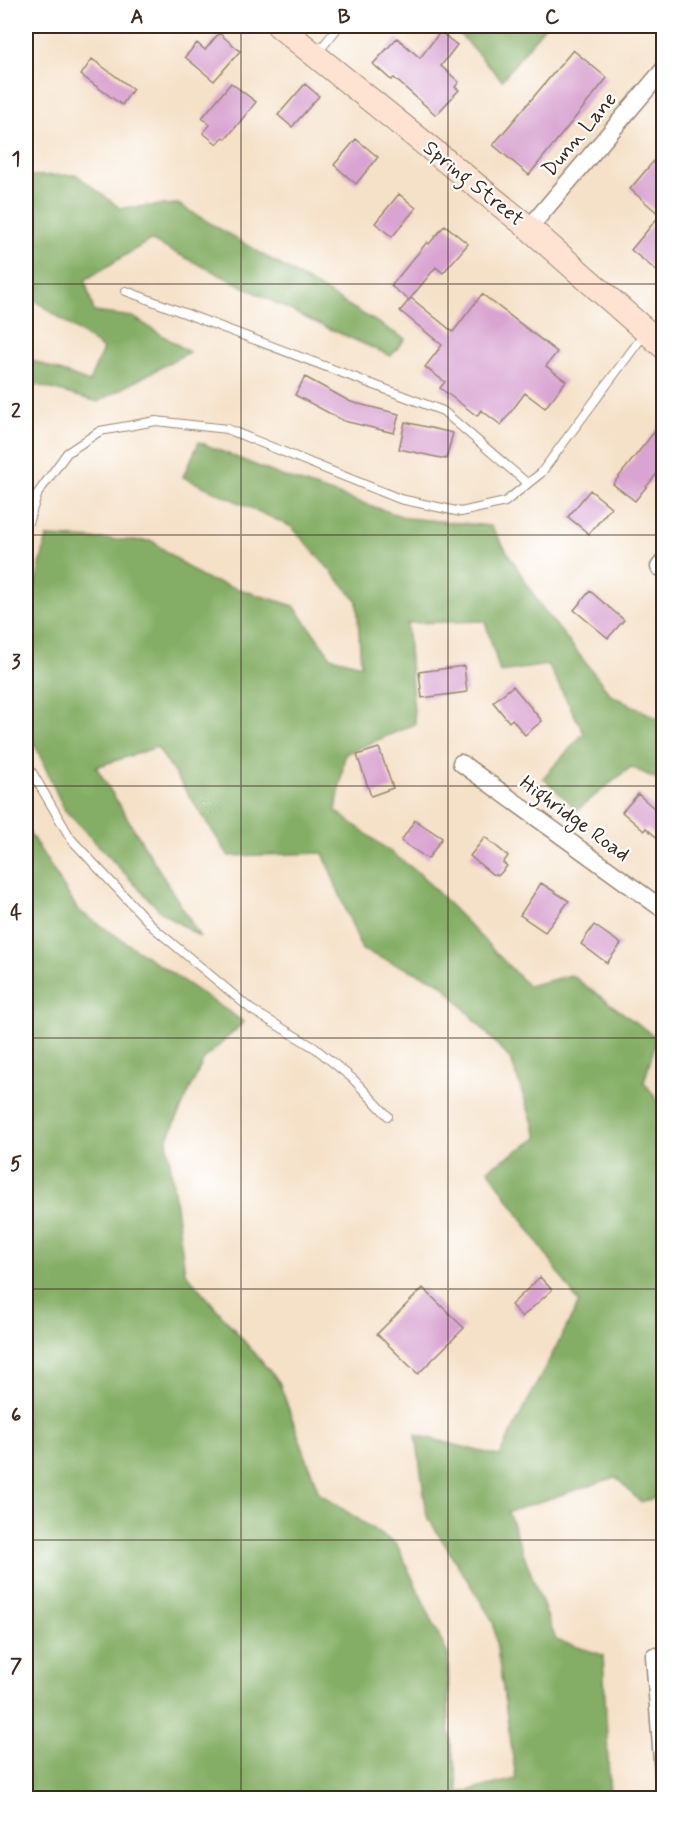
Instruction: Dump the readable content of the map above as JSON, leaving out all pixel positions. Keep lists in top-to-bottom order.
{
  "streets": {
    "main road": ["Spring Street"],
    "street": ["Dunn Lane", "Highridge Road"]
  },
  "crossings": [
    ["Dunn Lane", "Spring Street"]
  ],
  "grid": {
    "columns": ["A", "B", "C"],
    "rows": [
      "1",
      "2",
      "3",
      "4",
      "5",
      "6",
      "7"
    ]
  }
}
